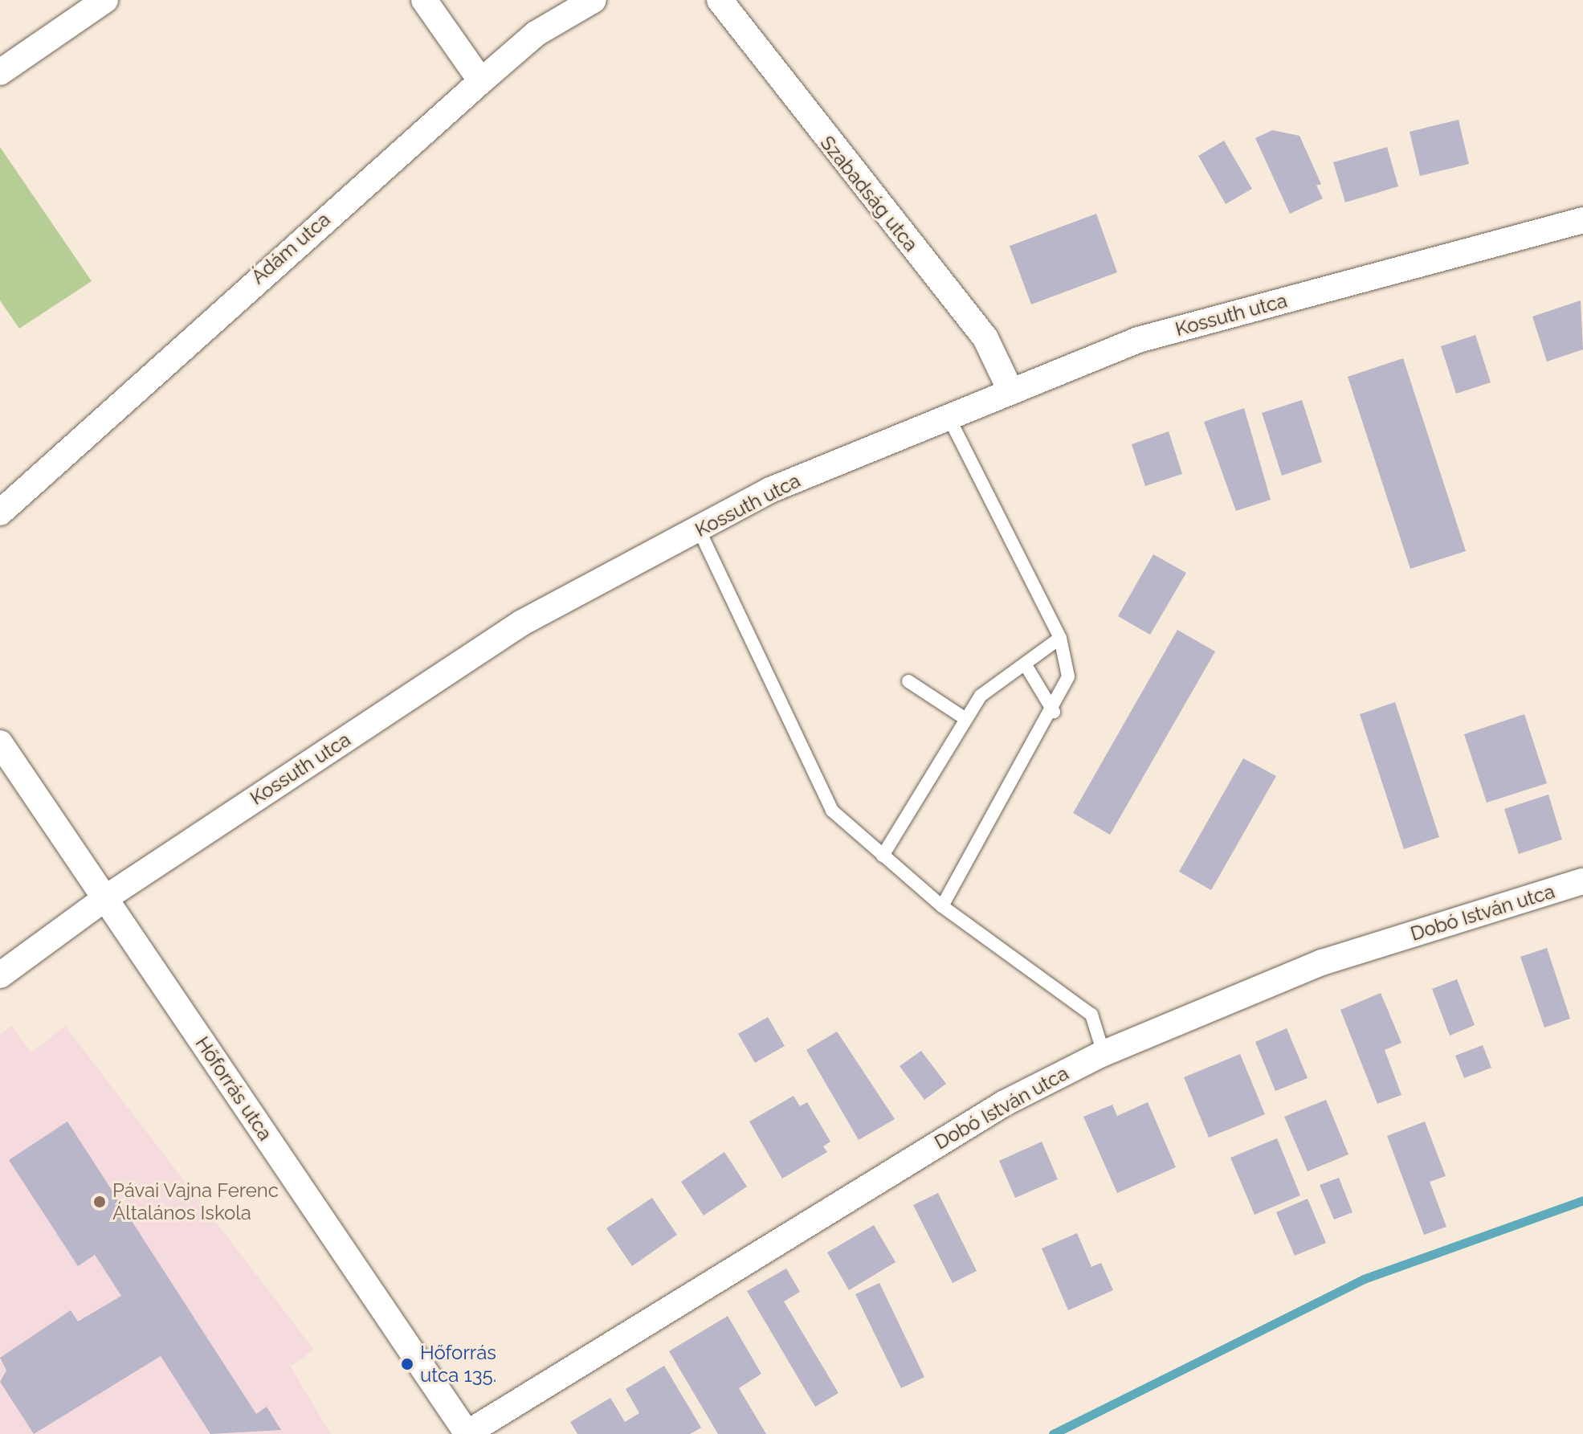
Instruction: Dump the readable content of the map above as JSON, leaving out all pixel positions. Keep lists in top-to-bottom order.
{
  "streets": {
    "street": [
      "Szabadság utca",
      "Ádám utca",
      "Kossuth utca",
      "Dobó István utca",
      "Hőforrás utca"
    ]
  },
  "crossings": [
    ["Szabadság utca", "Kossuth utca"],
    ["Kossuth utca", "Hőforrás utca"],
    ["Dobó István utca", "Hőforrás utca"]
  ],
  "places": ["Pávai Vajna Ferenc Általános Iskola", "Hőforrás utca 135."]
}
